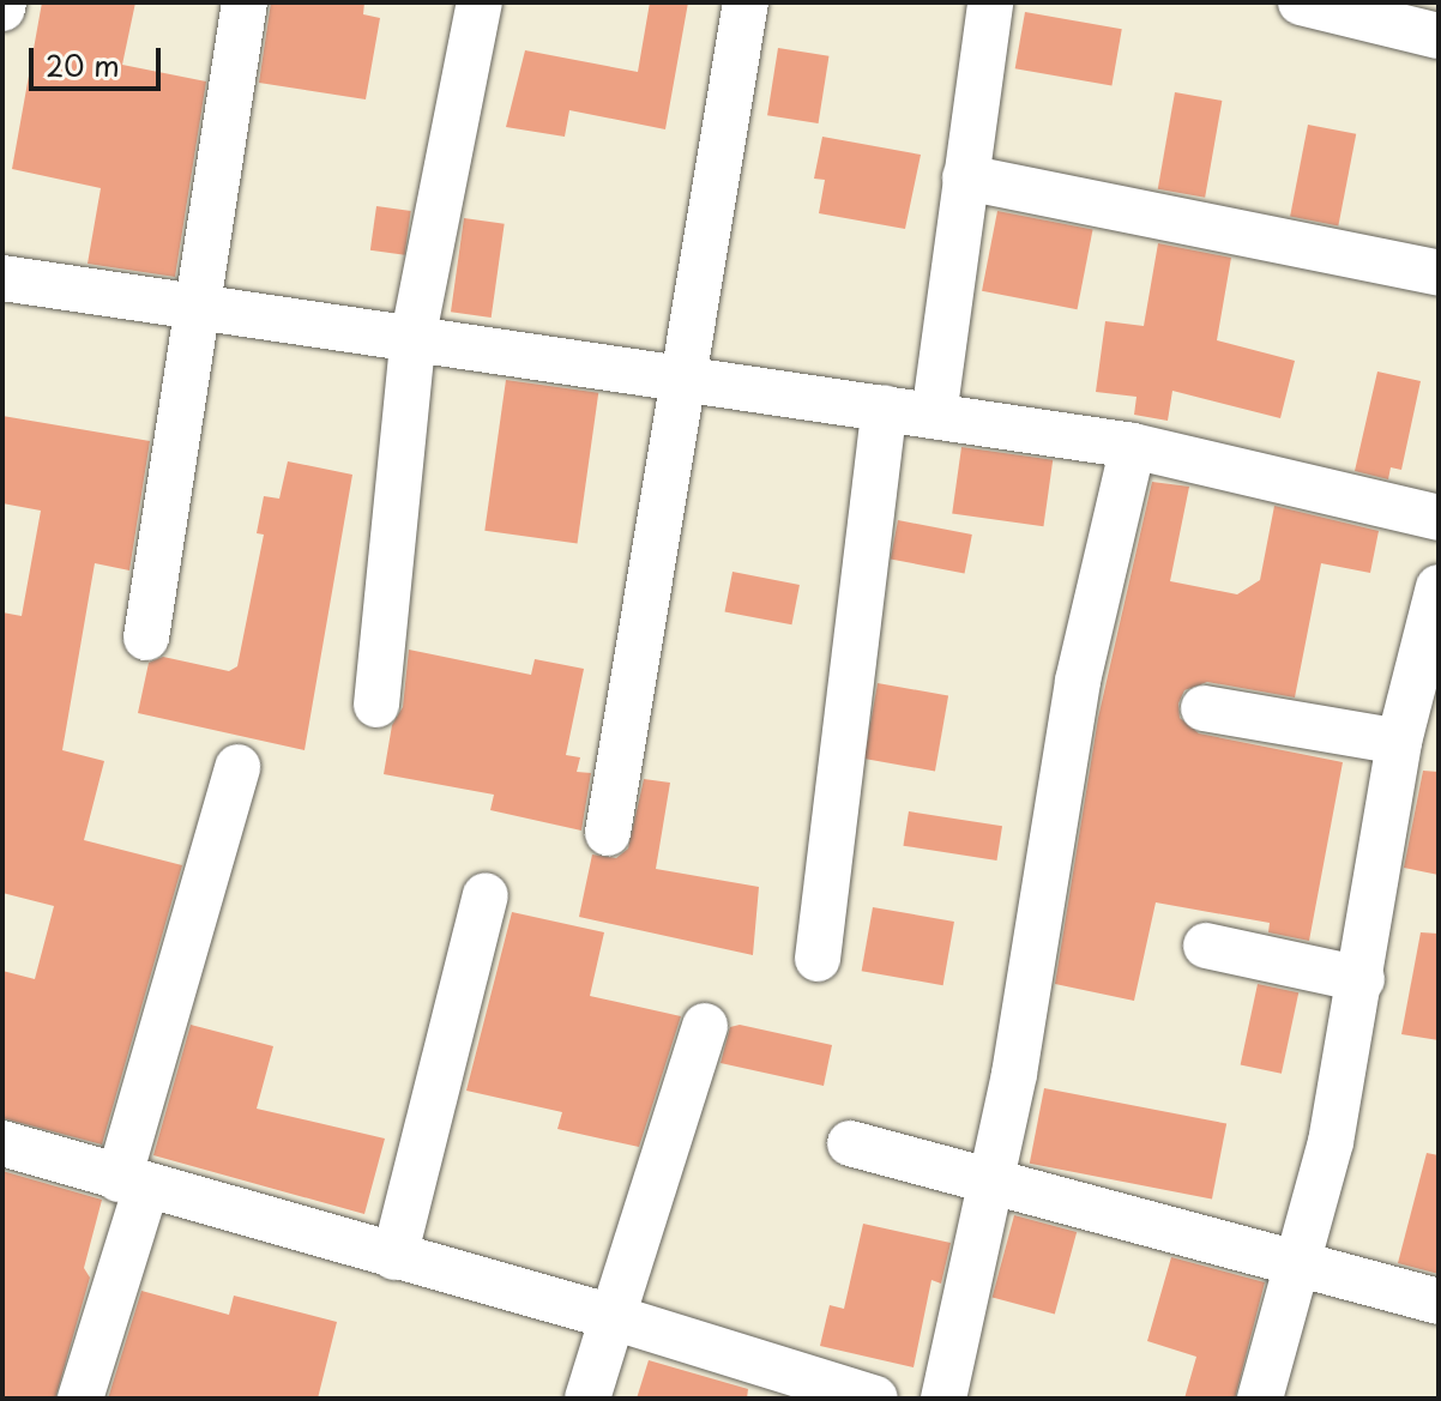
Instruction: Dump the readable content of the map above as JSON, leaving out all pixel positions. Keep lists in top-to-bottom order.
{
  "scale_bar": "20 m"
}
